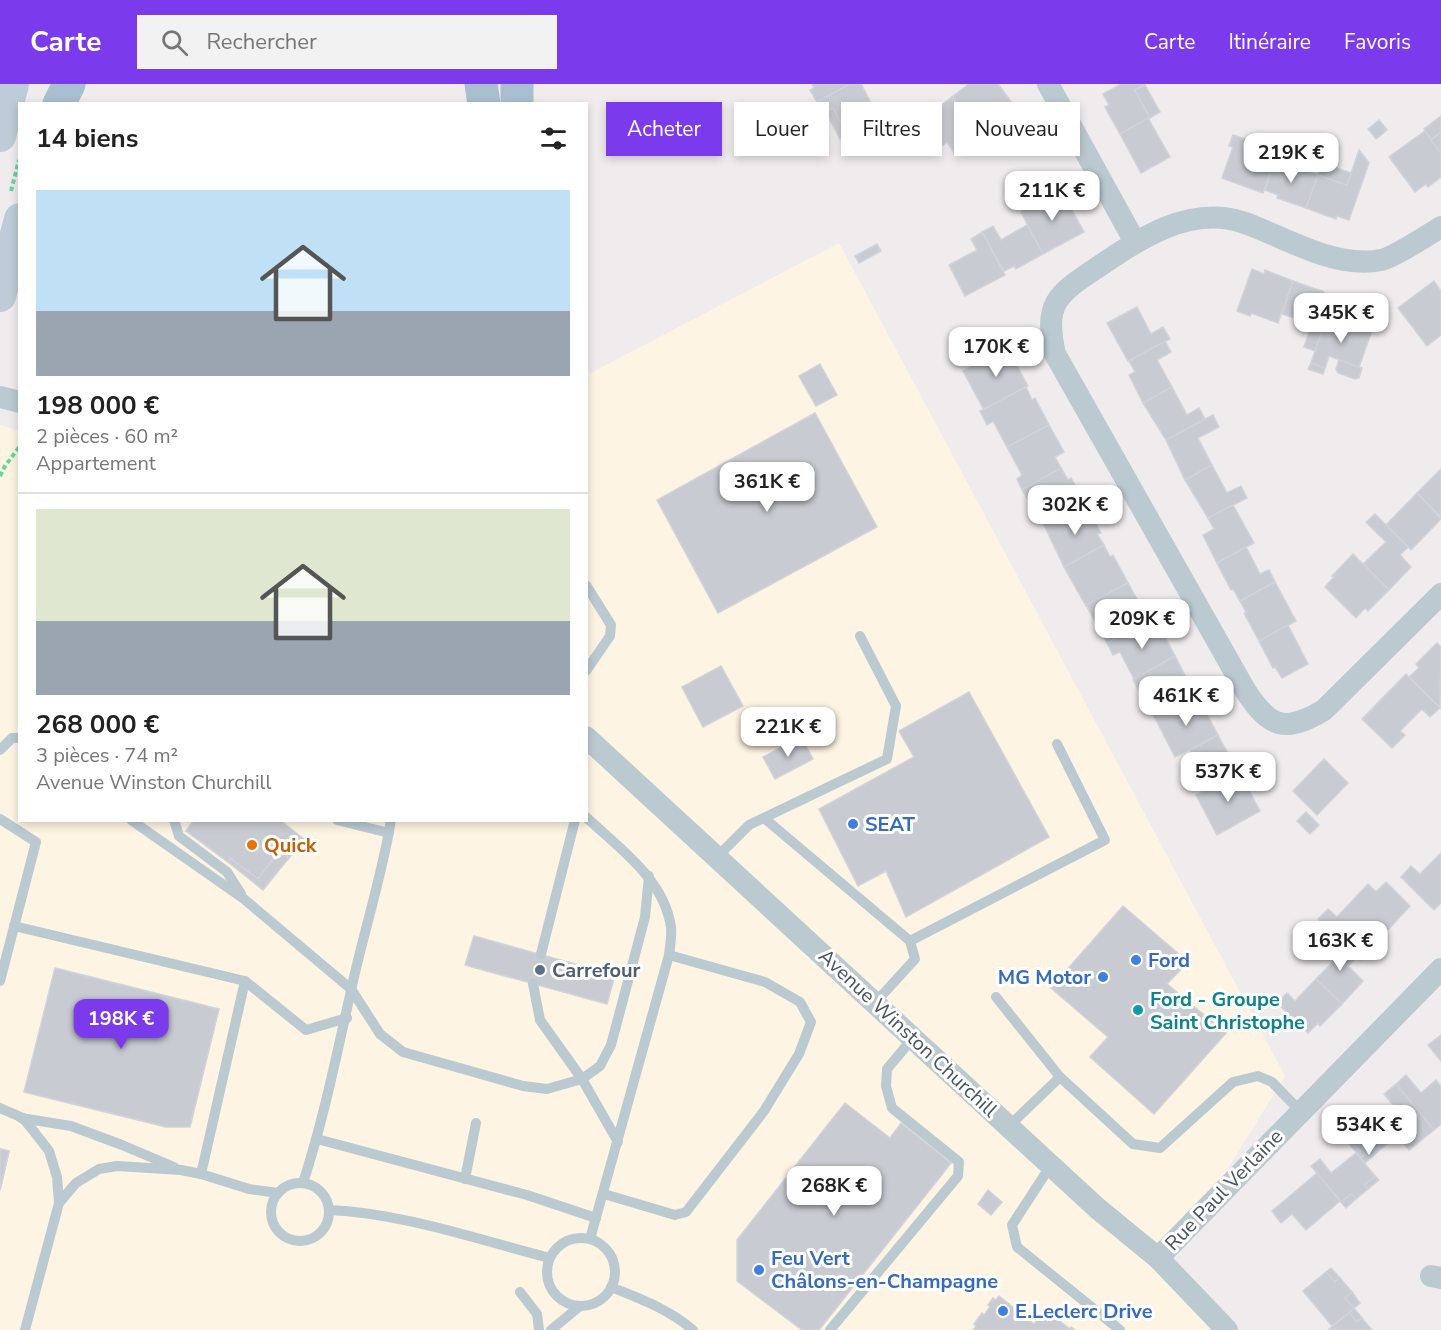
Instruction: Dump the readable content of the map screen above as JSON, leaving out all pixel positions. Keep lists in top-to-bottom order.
{
  "streets": {
    "street": ["Avenue Winston Churchill", "Rue Paul Verlaine"]
  },
  "crossings": [
    ["Avenue Winston Churchill", "Rue Paul Verlaine"]
  ],
  "places": [
    "SEAT",
    "Quick",
    "Ford",
    "Carrefour",
    "MG Motor",
    "Ford - Groupe Saint Christophe",
    "Feu Vert Châlons-en-Champagne",
    "E.Leclerc Drive"
  ],
  "page": {
    "header": "Carte",
    "search": "Rechercher",
    "nav": ["Carte", "Itinéraire", "Favoris"],
    "chip": [
      "Acheter",
      "Louer",
      "Filtres",
      "Nouveau"
    ],
    "heading": "14 biens",
    "price": [
      "219K €",
      "211K €",
      "345K €",
      "170K €",
      "361K €",
      "302K €",
      "209K €",
      "461K €",
      "221K €",
      "537K €",
      "163K €",
      "198K €",
      "534K €",
      "268K €"
    ],
    "list": [
      {
        "name": "198 000 €",
        "note": "2 pièces · 60 m² · Appartement"
      },
      {
        "name": "268 000 €",
        "note": "3 pièces · 74 m² · Avenue Winston Churchill"
      }
    ]
  }
}
